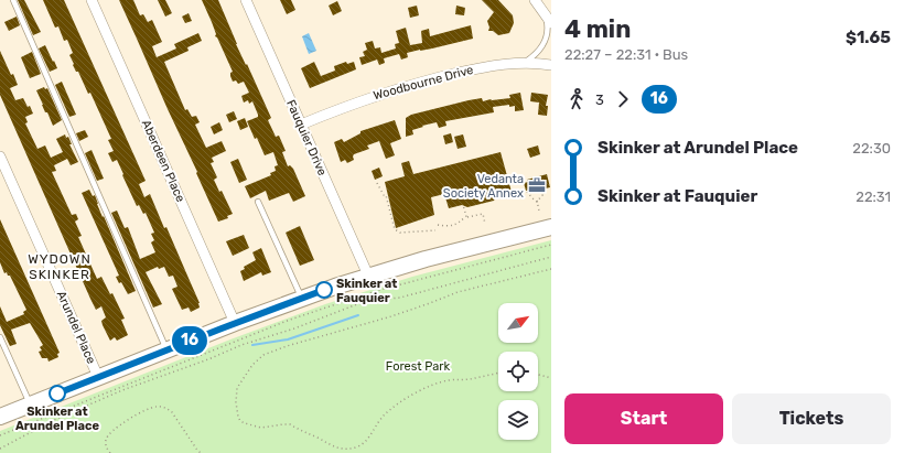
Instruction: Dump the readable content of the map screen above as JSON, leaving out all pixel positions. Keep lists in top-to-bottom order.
{
  "streets": {
    "street": [
      "Woodbourne Drive",
      "Fauquier Drive",
      "Aberdeen Place",
      "Arundel Place"
    ]
  },
  "crossings": [
    ["Woodbourne Drive", "Fauquier Drive"]
  ],
  "districts": ["WYDOWN SKINKER"],
  "parks": ["Forest Park"],
  "places": {
    "office": ["Vedanta Society Annex"],
    "other": ["Skinker at Fauquier", "Skinker at Arundel Place"]
  },
  "lines": ["bus line 16"],
  "north": "top right",
  "page": {
    "on_map": "16",
    "heading": ["4 min", "22:27 – 22:31 · Bus", "$1.65"],
    "legs": ["3", "16"],
    "list": [
      {
        "name": "Skinker at Arundel Place",
        "value": "22:30"
      },
      {
        "name": "Skinker at Fauquier",
        "value": "22:31"
      }
    ],
    "buttons": ["Start", "Tickets"]
  }
}
